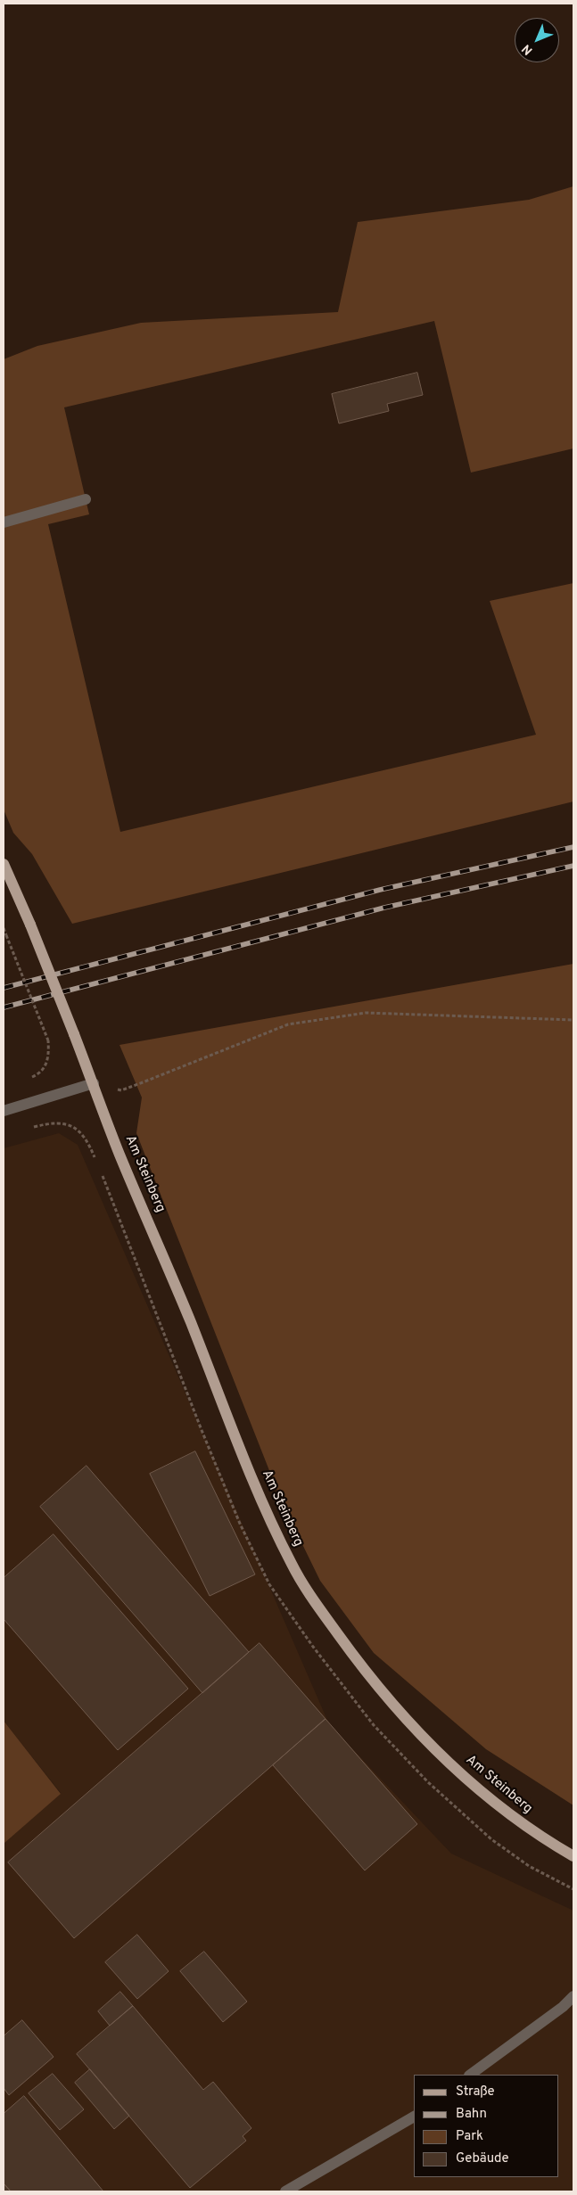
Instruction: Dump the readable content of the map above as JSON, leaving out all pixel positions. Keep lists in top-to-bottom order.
{
  "streets": {
    "main road": ["Am Steinberg"]
  },
  "legend": [
    "Straße",
    "Bahn",
    "Park",
    "Gebäude"
  ],
  "north": "bottom left"
}
